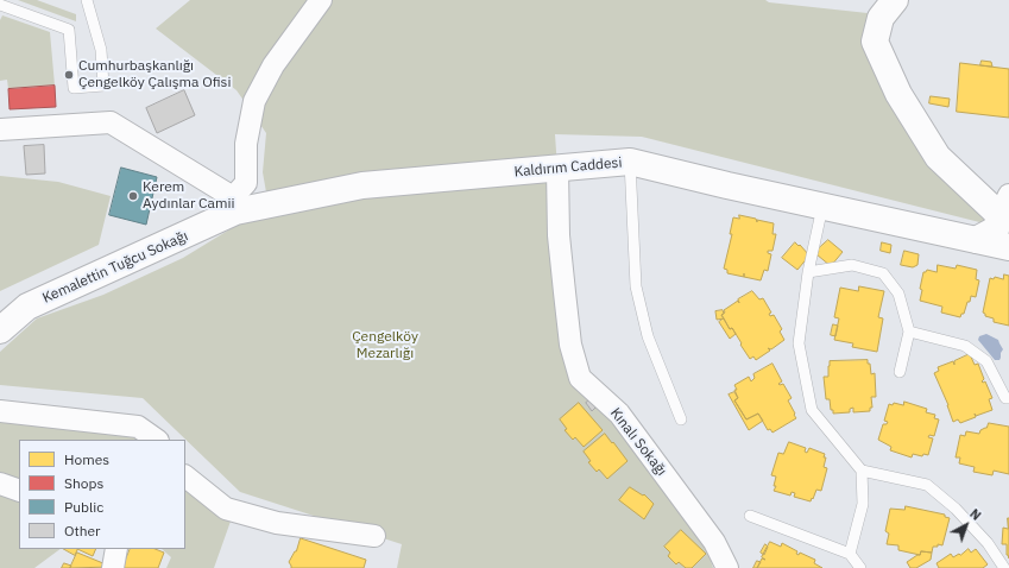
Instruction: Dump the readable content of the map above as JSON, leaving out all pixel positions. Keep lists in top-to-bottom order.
{
  "streets": {
    "street": ["Kaldırım Caddesi", "Kemalettin Tuğcu Sokağı", "Kınalı Sokağı"]
  },
  "crossings": [
    ["Kaldırım Caddesi", "Kemalettin Tuğcu Sokağı"],
    ["Kaldırım Caddesi", "Kınalı Sokağı"]
  ],
  "parks": ["Çengelköy Mezarlığı"],
  "places": ["Cumhurbaşkanlığı Çengelköy Çalışma Ofisi", "Kerem Aydınlar Camii"],
  "legend": [
    "Homes",
    "Shops",
    "Public",
    "Other"
  ],
  "north": "top right"
}
